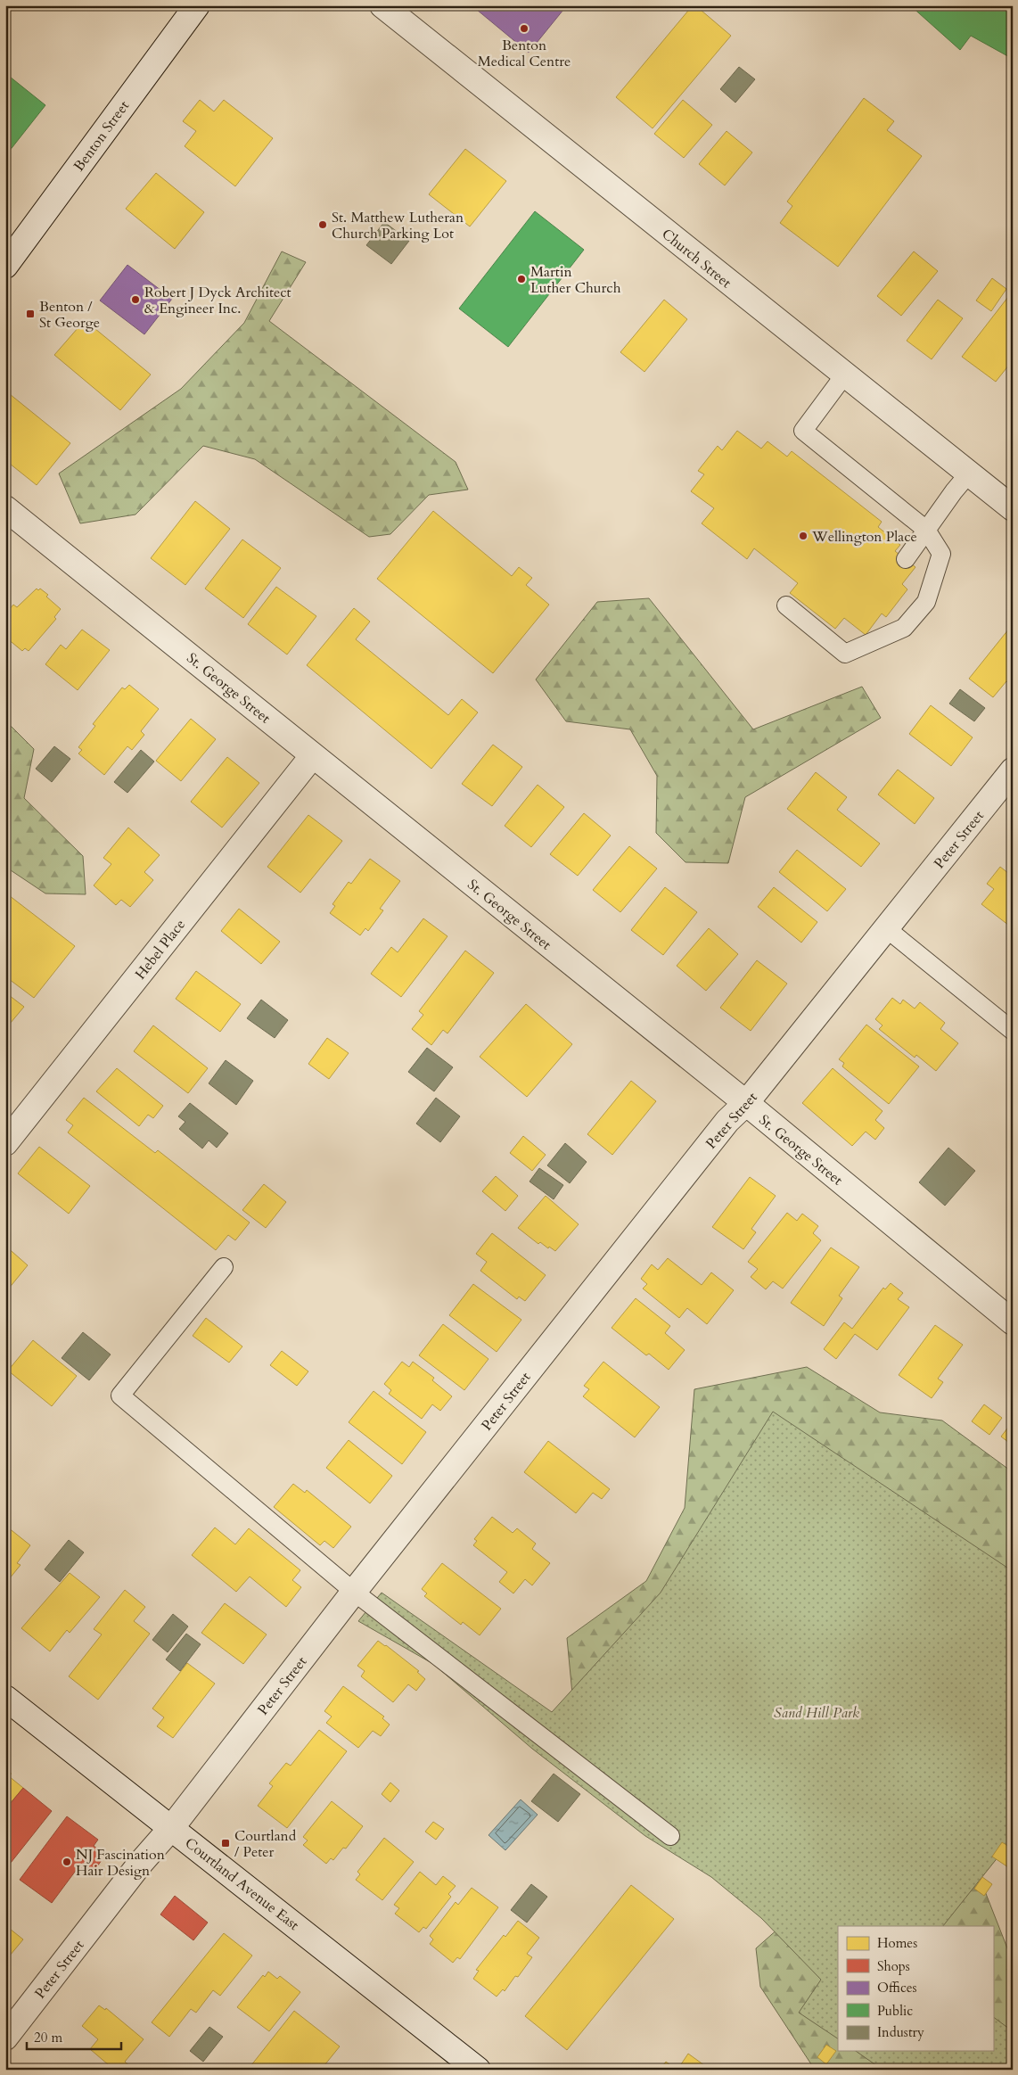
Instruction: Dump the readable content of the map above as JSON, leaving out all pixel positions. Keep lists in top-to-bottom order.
{
  "streets": {
    "street": [
      "Benton Street",
      "Church Street",
      "St. George Street",
      "Peter Street",
      "Hebel Place",
      "Courtland Avenue East"
    ]
  },
  "crossings": [
    ["St. George Street", "Peter Street"],
    ["St. George Street", "Hebel Place"],
    ["Peter Street", "Courtland Avenue East"]
  ],
  "parks": ["Sand Hill Park"],
  "places": {
    "other": [
      "Benton Medical Centre",
      "St. Matthew Lutheran Church Parking Lot",
      "Martin Luther Church",
      "Robert J Dyck Architect & Engineer Inc.",
      "Wellington Place",
      "NJ Fascination Hair Design"
    ],
    "transit": ["Benton / St George", "Courtland / Peter"]
  },
  "legend": [
    "Homes",
    "Shops",
    "Offices",
    "Public",
    "Industry"
  ],
  "scale_bar": "20 m"
}
